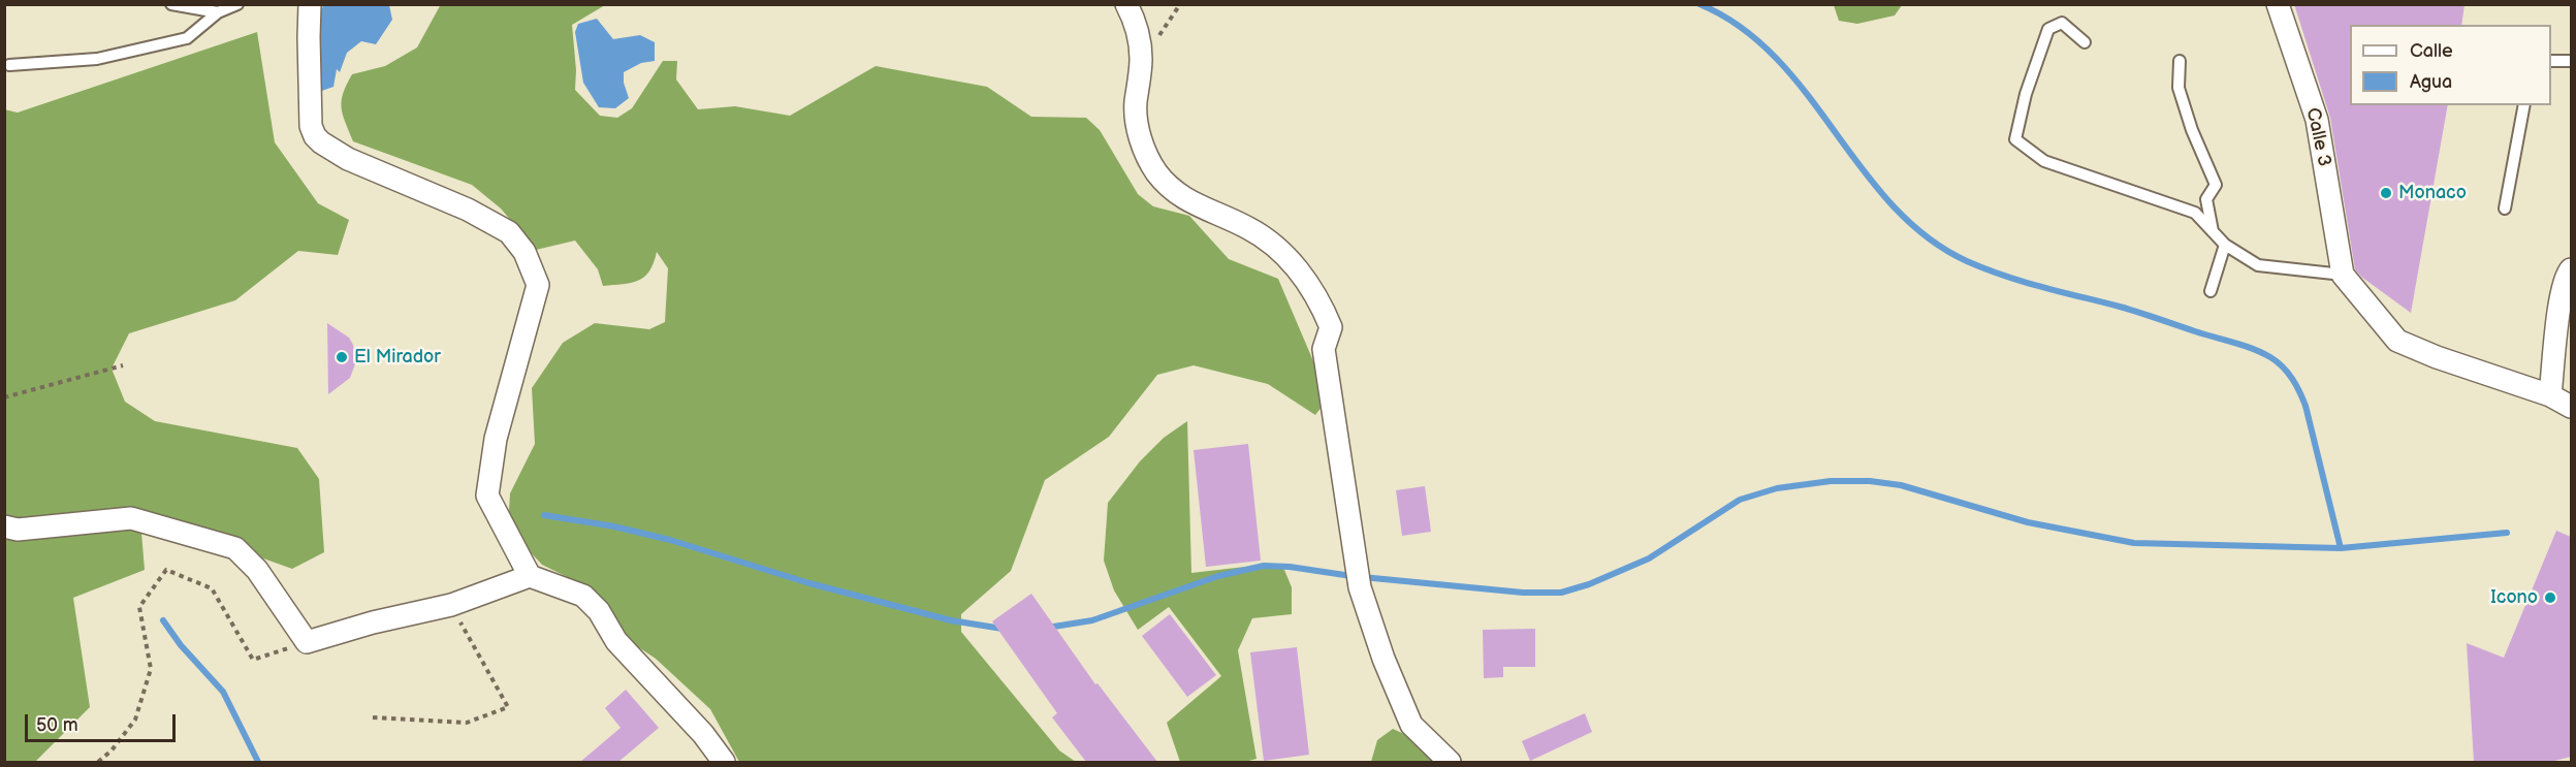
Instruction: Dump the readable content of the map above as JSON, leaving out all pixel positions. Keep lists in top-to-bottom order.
{
  "streets": {
    "street": ["Calle 3"]
  },
  "places": ["Monaco", "El Mirador", "Icono"],
  "legend": ["Calle", "Agua"],
  "scale_bar": "50 m"
}
